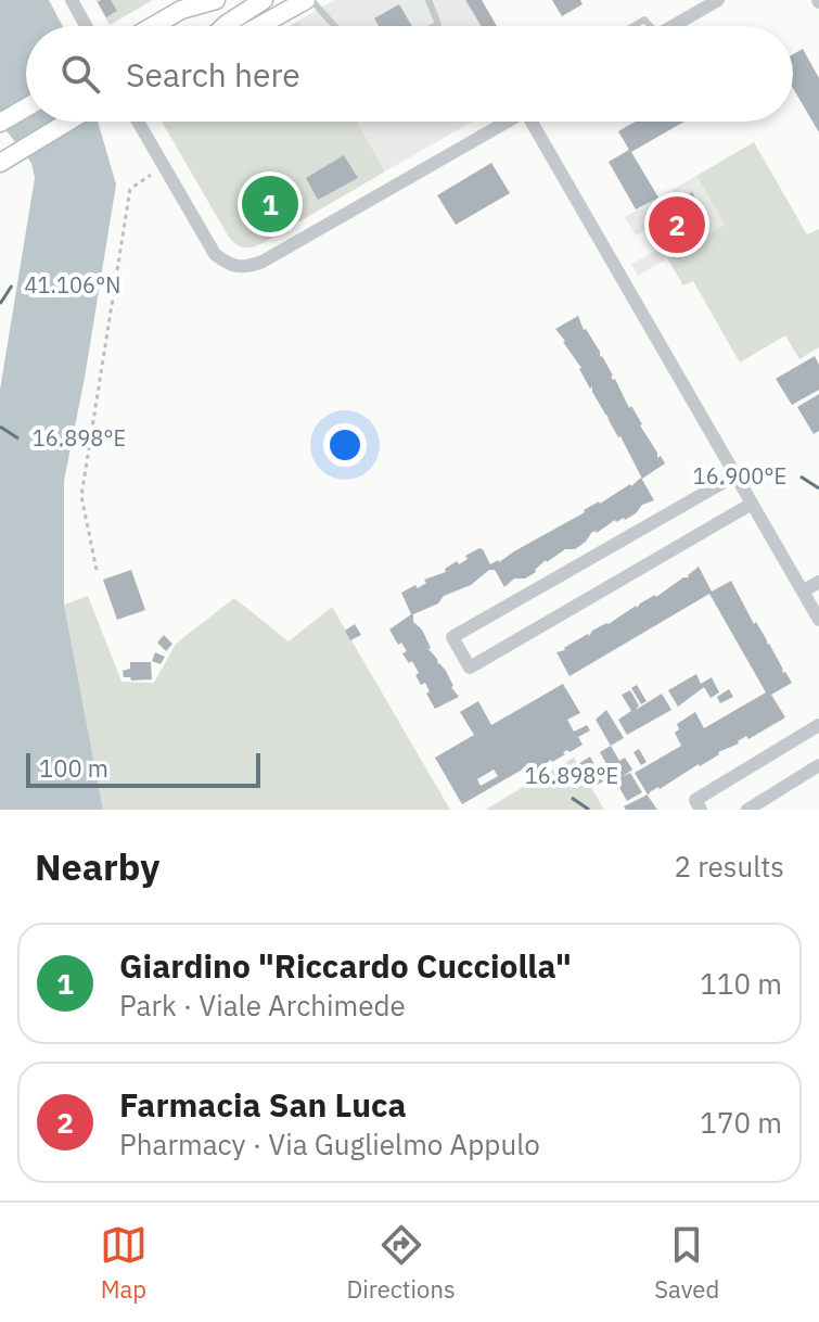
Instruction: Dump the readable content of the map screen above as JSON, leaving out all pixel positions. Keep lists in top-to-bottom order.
{
  "scale_bar": "100 m",
  "page": {
    "search": "Search here",
    "pins": ["1", "2"],
    "scale": "100 m",
    "heading": ["Nearby", "2 results"],
    "list": [
      {
        "mark": "1",
        "name": "Giardino \"Riccardo Cucciolla\"",
        "note": "Park · Viale Archimede",
        "value": "110 m"
      },
      {
        "mark": "2",
        "name": "Farmacia San Luca",
        "note": "Pharmacy · Via Guglielmo Appulo",
        "value": "170 m"
      }
    ],
    "nav": ["Map", "Directions", "Saved"]
  },
  "coordinates": ["41.106°N", "16.898°E", "16.900°E"]
}
